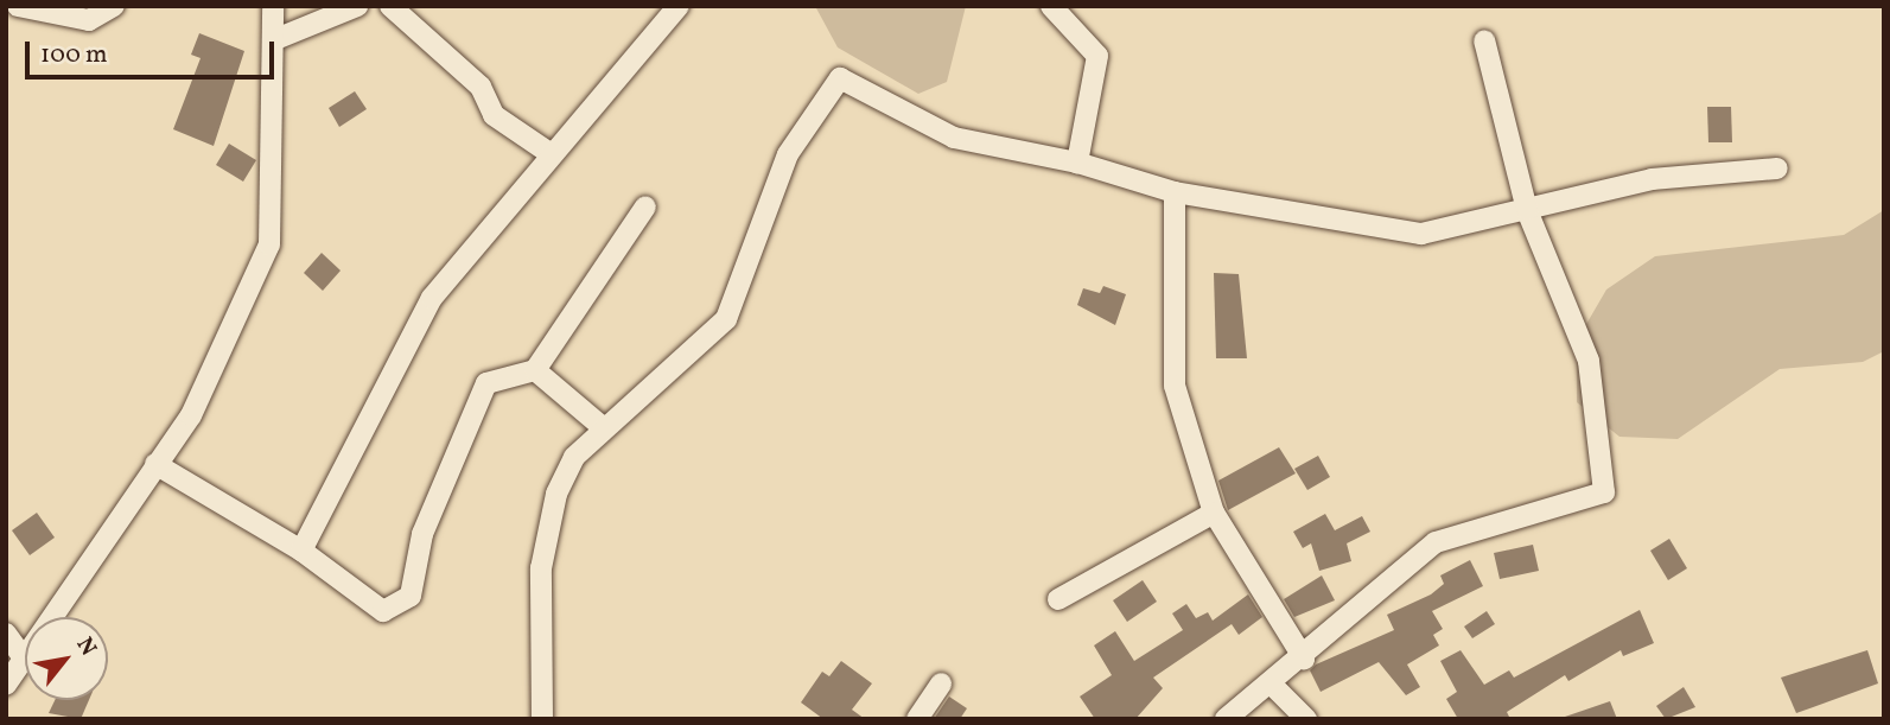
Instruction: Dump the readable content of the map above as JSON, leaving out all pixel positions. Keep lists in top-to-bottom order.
{
  "scale_bar": "100 m",
  "north": "top right"
}
